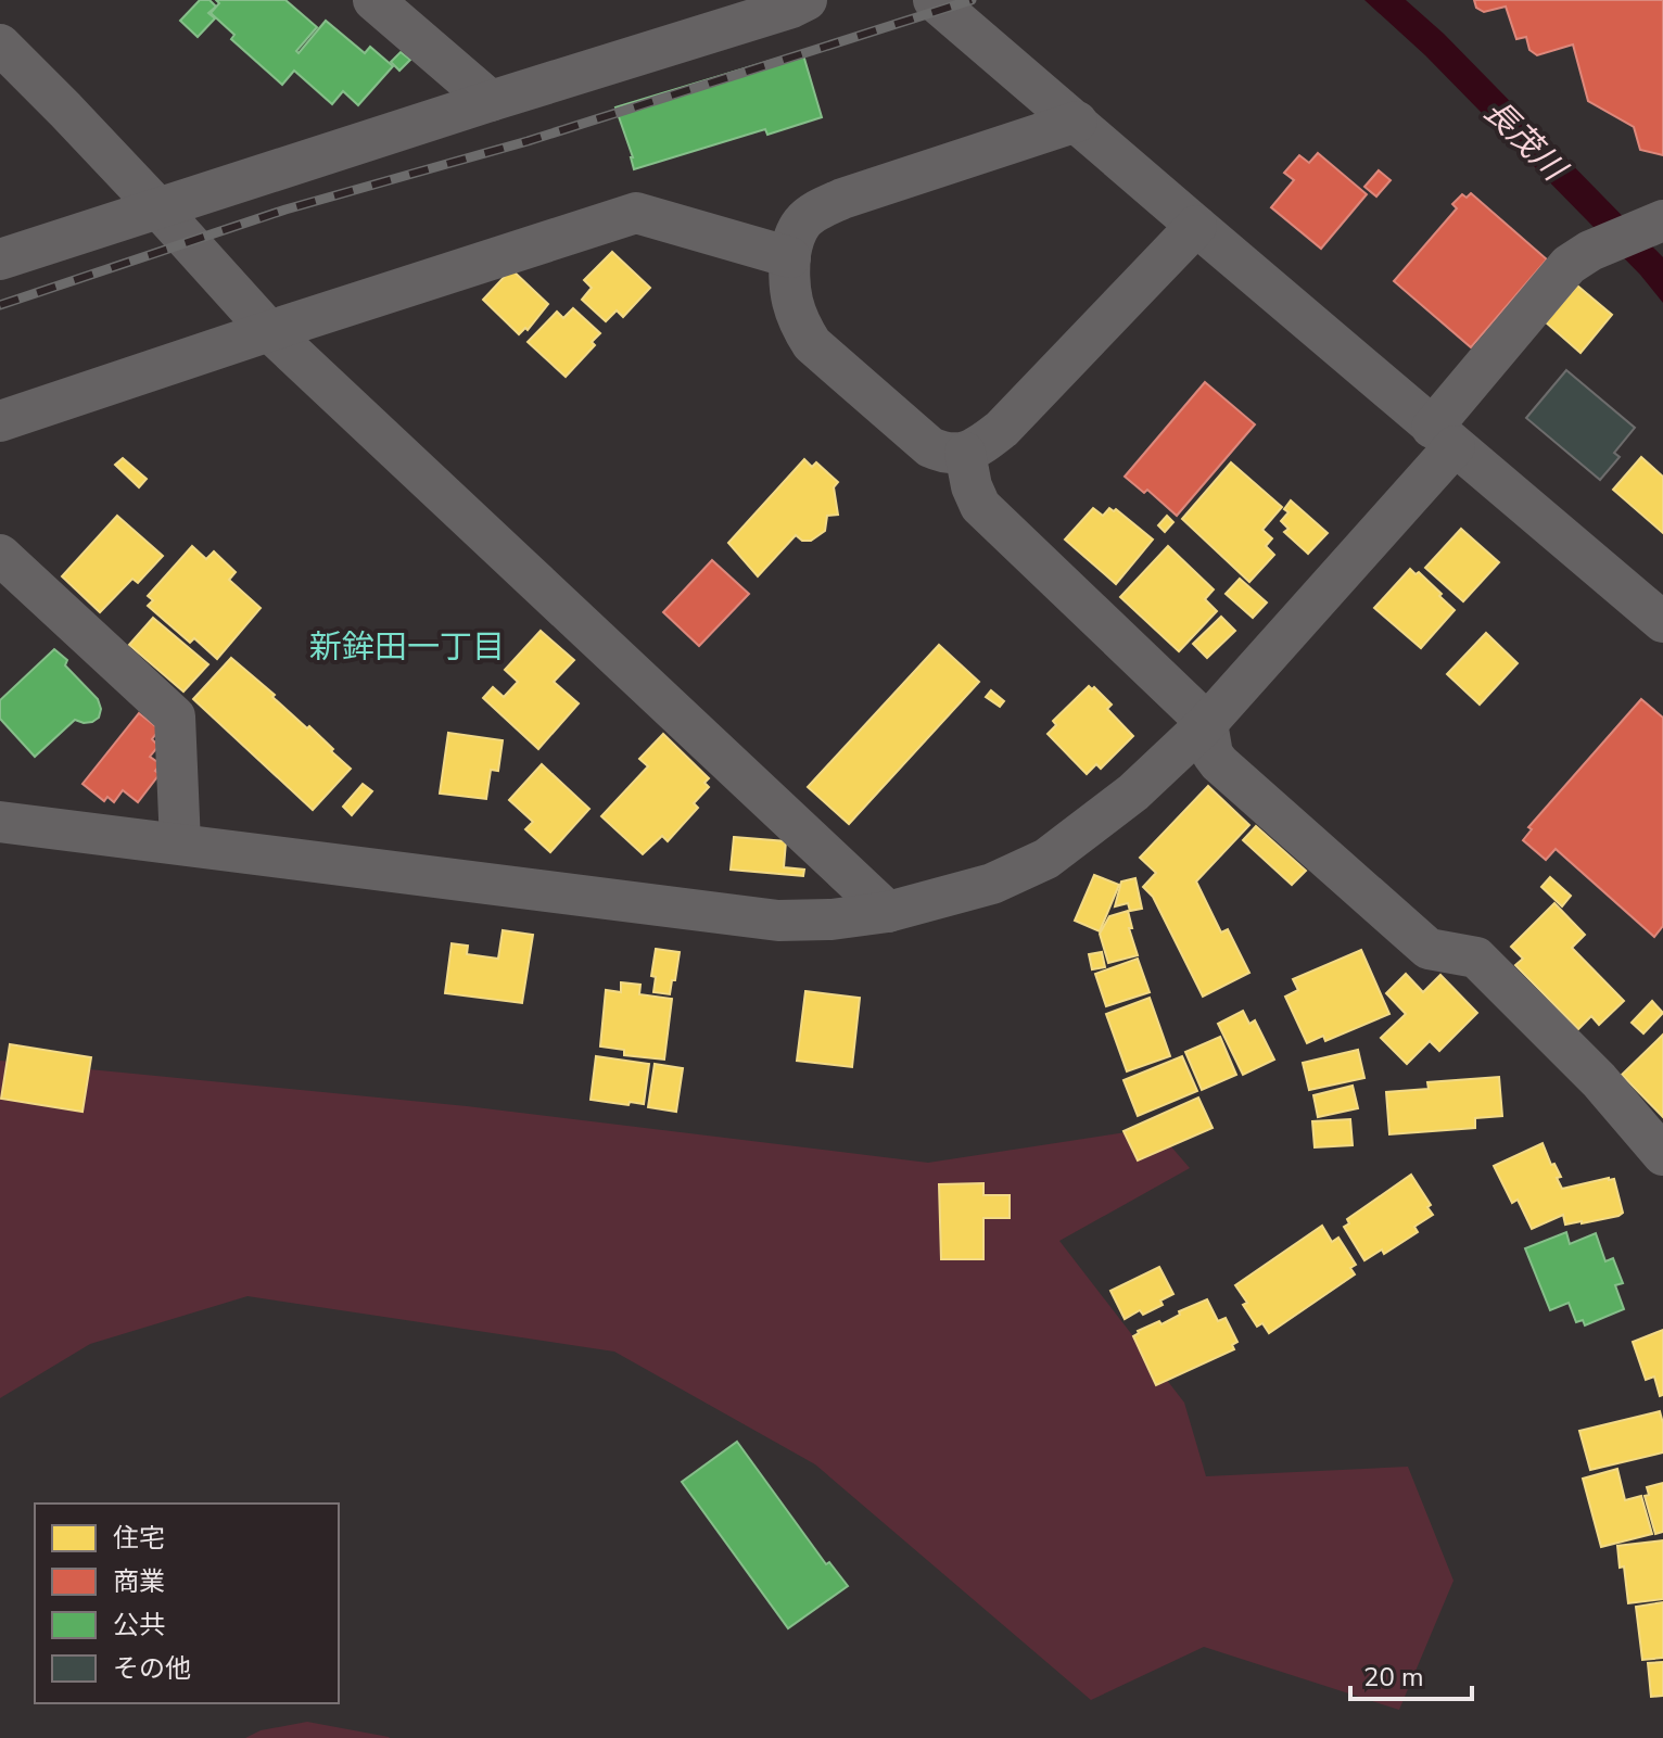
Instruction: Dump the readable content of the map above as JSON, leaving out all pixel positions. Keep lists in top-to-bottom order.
{
  "districts": ["新鉾田一丁目"],
  "water": ["長茂川"],
  "legend": [
    "住宅",
    "商業",
    "公共",
    "その他"
  ],
  "scale_bar": "20 m"
}
